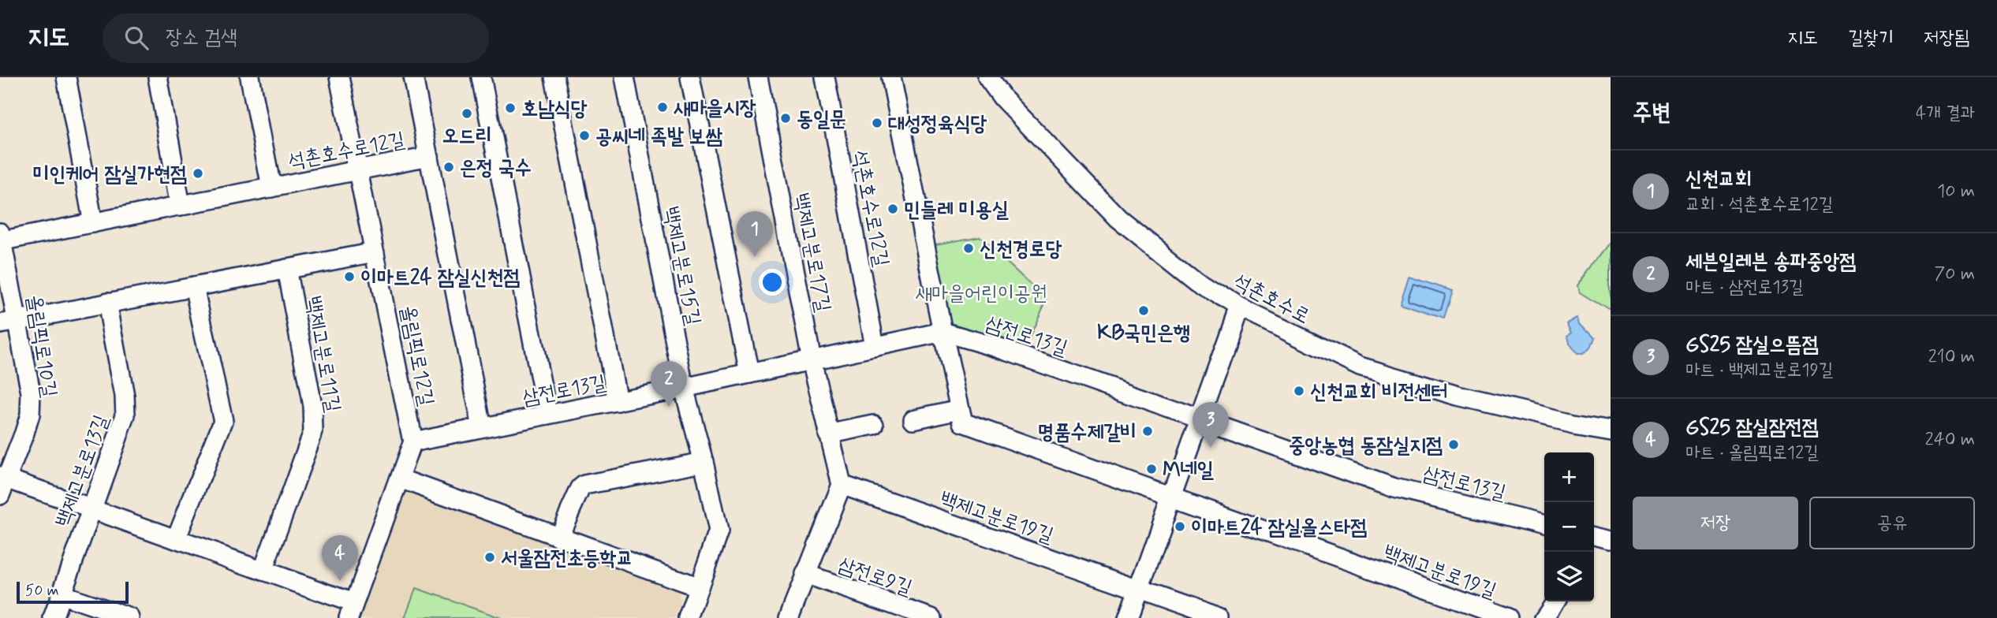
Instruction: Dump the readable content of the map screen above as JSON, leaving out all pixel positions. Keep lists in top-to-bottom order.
{
  "streets": {
    "street": [
      "석촌호수로12길",
      "백제고분로17길",
      "백제고분로15길",
      "석촌호수로",
      "삼전로13길",
      "올림픽로10길",
      "백제고분로11길",
      "올림픽로12길",
      "백제고분로13길",
      "백제고분로19길",
      "삼전로9길"
    ]
  },
  "crossings": [
    ["석촌호수로12길", "삼전로13길"],
    ["석촌호수로12길", "올림픽로10길"],
    ["석촌호수로12길", "올림픽로12길"],
    ["백제고분로17길", "삼전로13길"],
    ["백제고분로17길", "백제고분로19길"],
    ["백제고분로15길", "삼전로13길"],
    ["삼전로13길", "올림픽로12길"]
  ],
  "parks": ["새마을어린이공원"],
  "places": [
    "새마을시장",
    "호남식당",
    "오드리",
    "동일문",
    "대성정육식당",
    "공씨네 족발 보쌈",
    "은정 국수",
    "미인케어 잠실가현점",
    "민들레 미용실",
    "신천경로당",
    "이마트24 잠실신천점",
    "KB국민은행",
    "신천교회 비전센터",
    "명품수제갈비",
    "중앙농협 동잠실지점",
    "M네일",
    "이마트24 잠실올스타점",
    "서울잠전초등학교"
  ],
  "scale_bar": "50 m",
  "page": {
    "header": "지도",
    "search": "장소 검색",
    "nav": ["지도", "길찾기", "저장됨"],
    "heading": ["주변", "4개 결과"],
    "list": [
      {
        "mark": "1",
        "name": "신천교회",
        "note": "교회 · 석촌호수로12길",
        "value": "10 m"
      },
      {
        "mark": "2",
        "name": "세븐일레븐 송파중앙점",
        "note": "마트 · 삼전로13길",
        "value": "70 m"
      },
      {
        "mark": "3",
        "name": "GS25 잠실으뜸점",
        "note": "마트 · 백제고분로19길",
        "value": "210 m"
      },
      {
        "mark": "4",
        "name": "GS25 잠실잠전점",
        "note": "마트 · 올림픽로12길",
        "value": "240 m"
      }
    ],
    "pins": [
      "1",
      "2",
      "3",
      "4"
    ],
    "map_buttons": ["+", "−"],
    "buttons": ["저장", "공유"],
    "scale": "50 m"
  }
}
